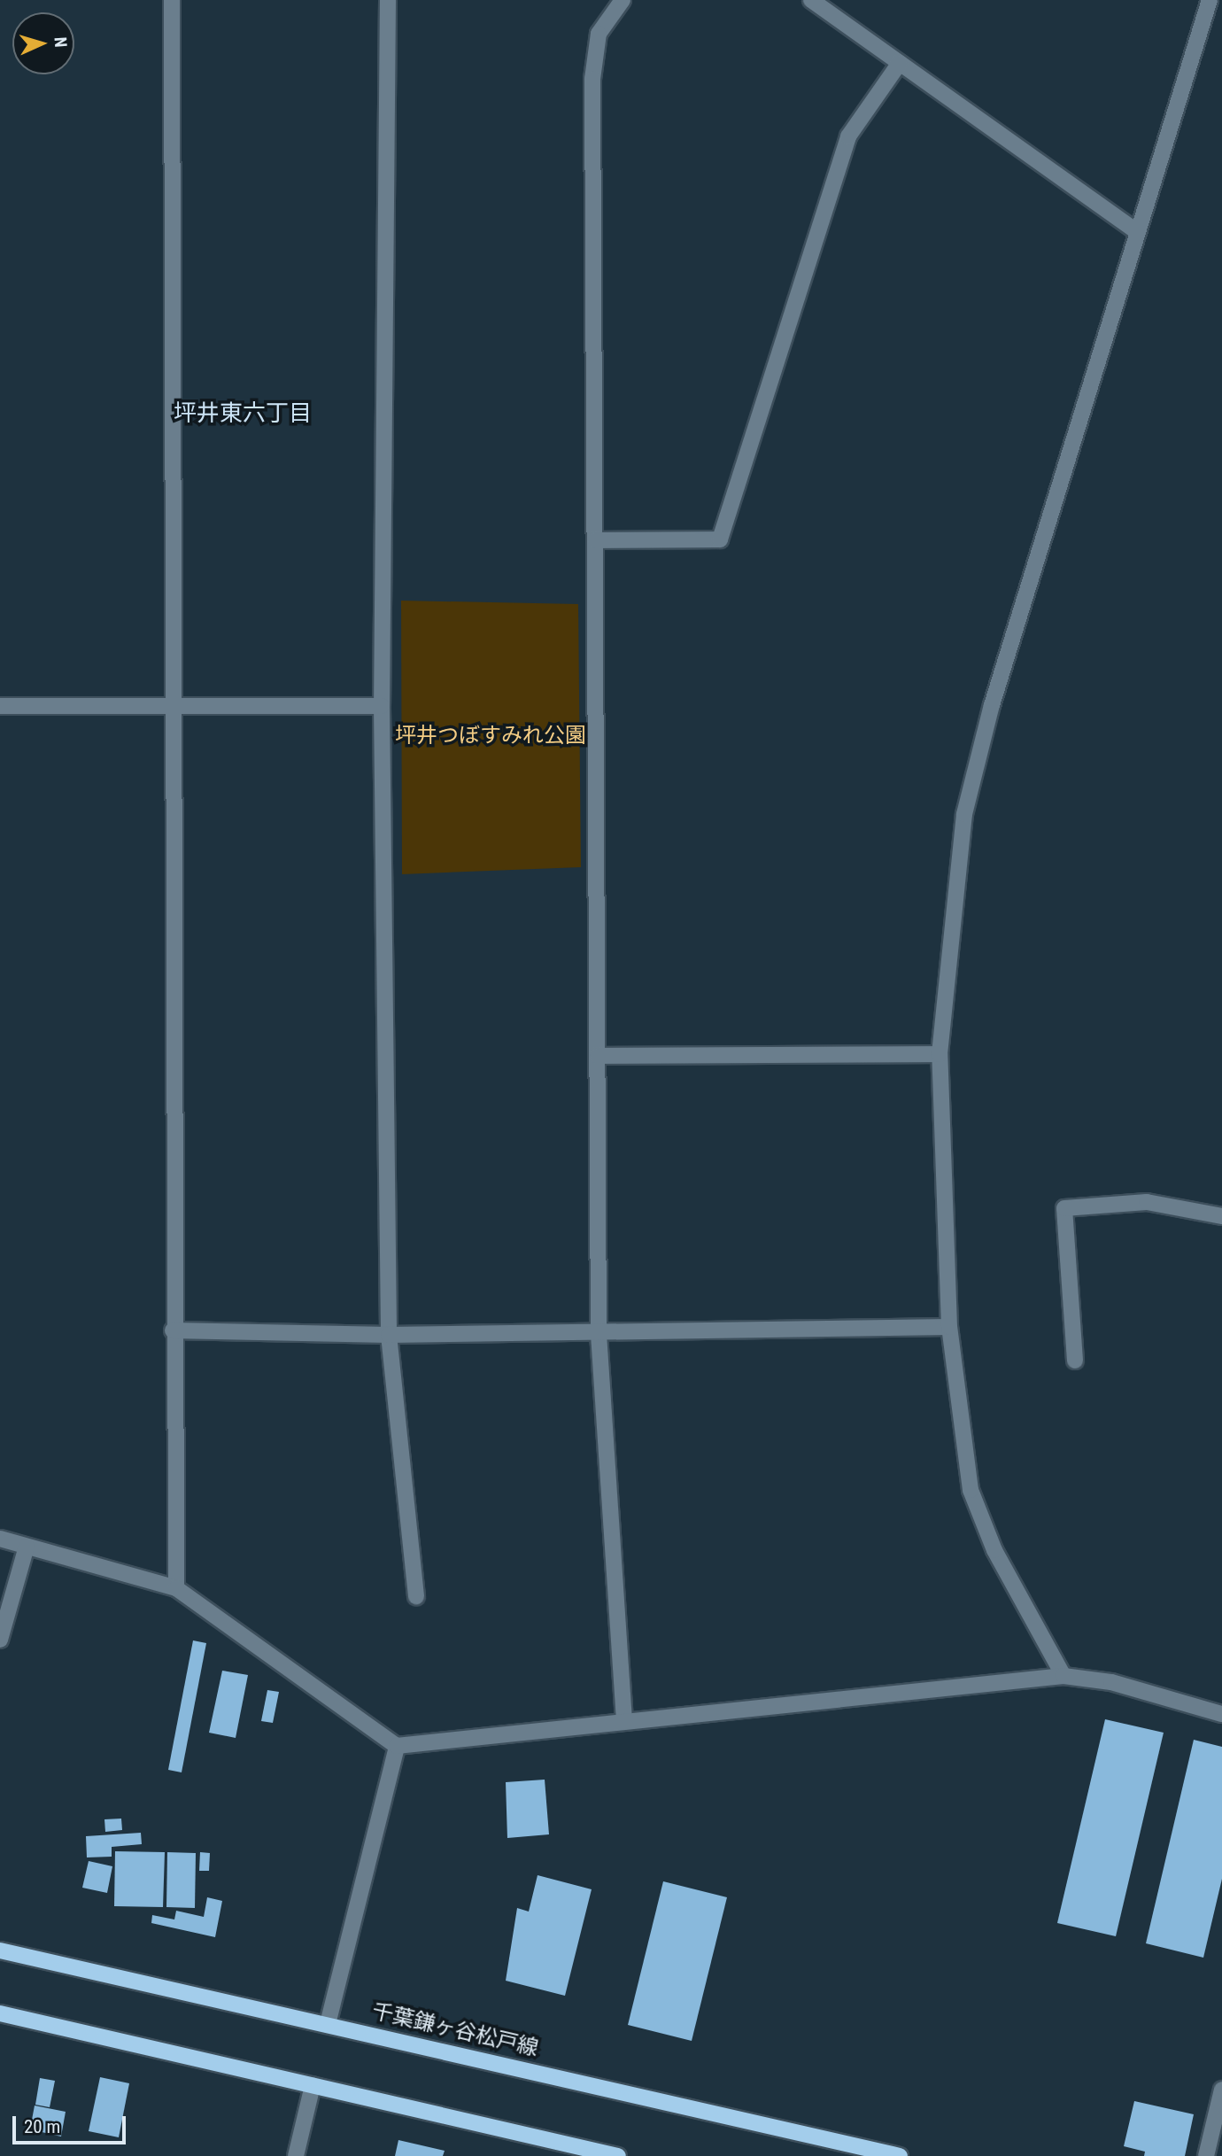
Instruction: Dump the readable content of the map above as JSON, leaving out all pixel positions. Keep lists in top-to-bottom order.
{
  "streets": {
    "main road": ["千葉鎌ヶ谷松戸線"]
  },
  "districts": ["坪井東六丁目"],
  "parks": ["坪井つぼすみれ公園"],
  "scale_bar": "20 m",
  "north": "right"
}
